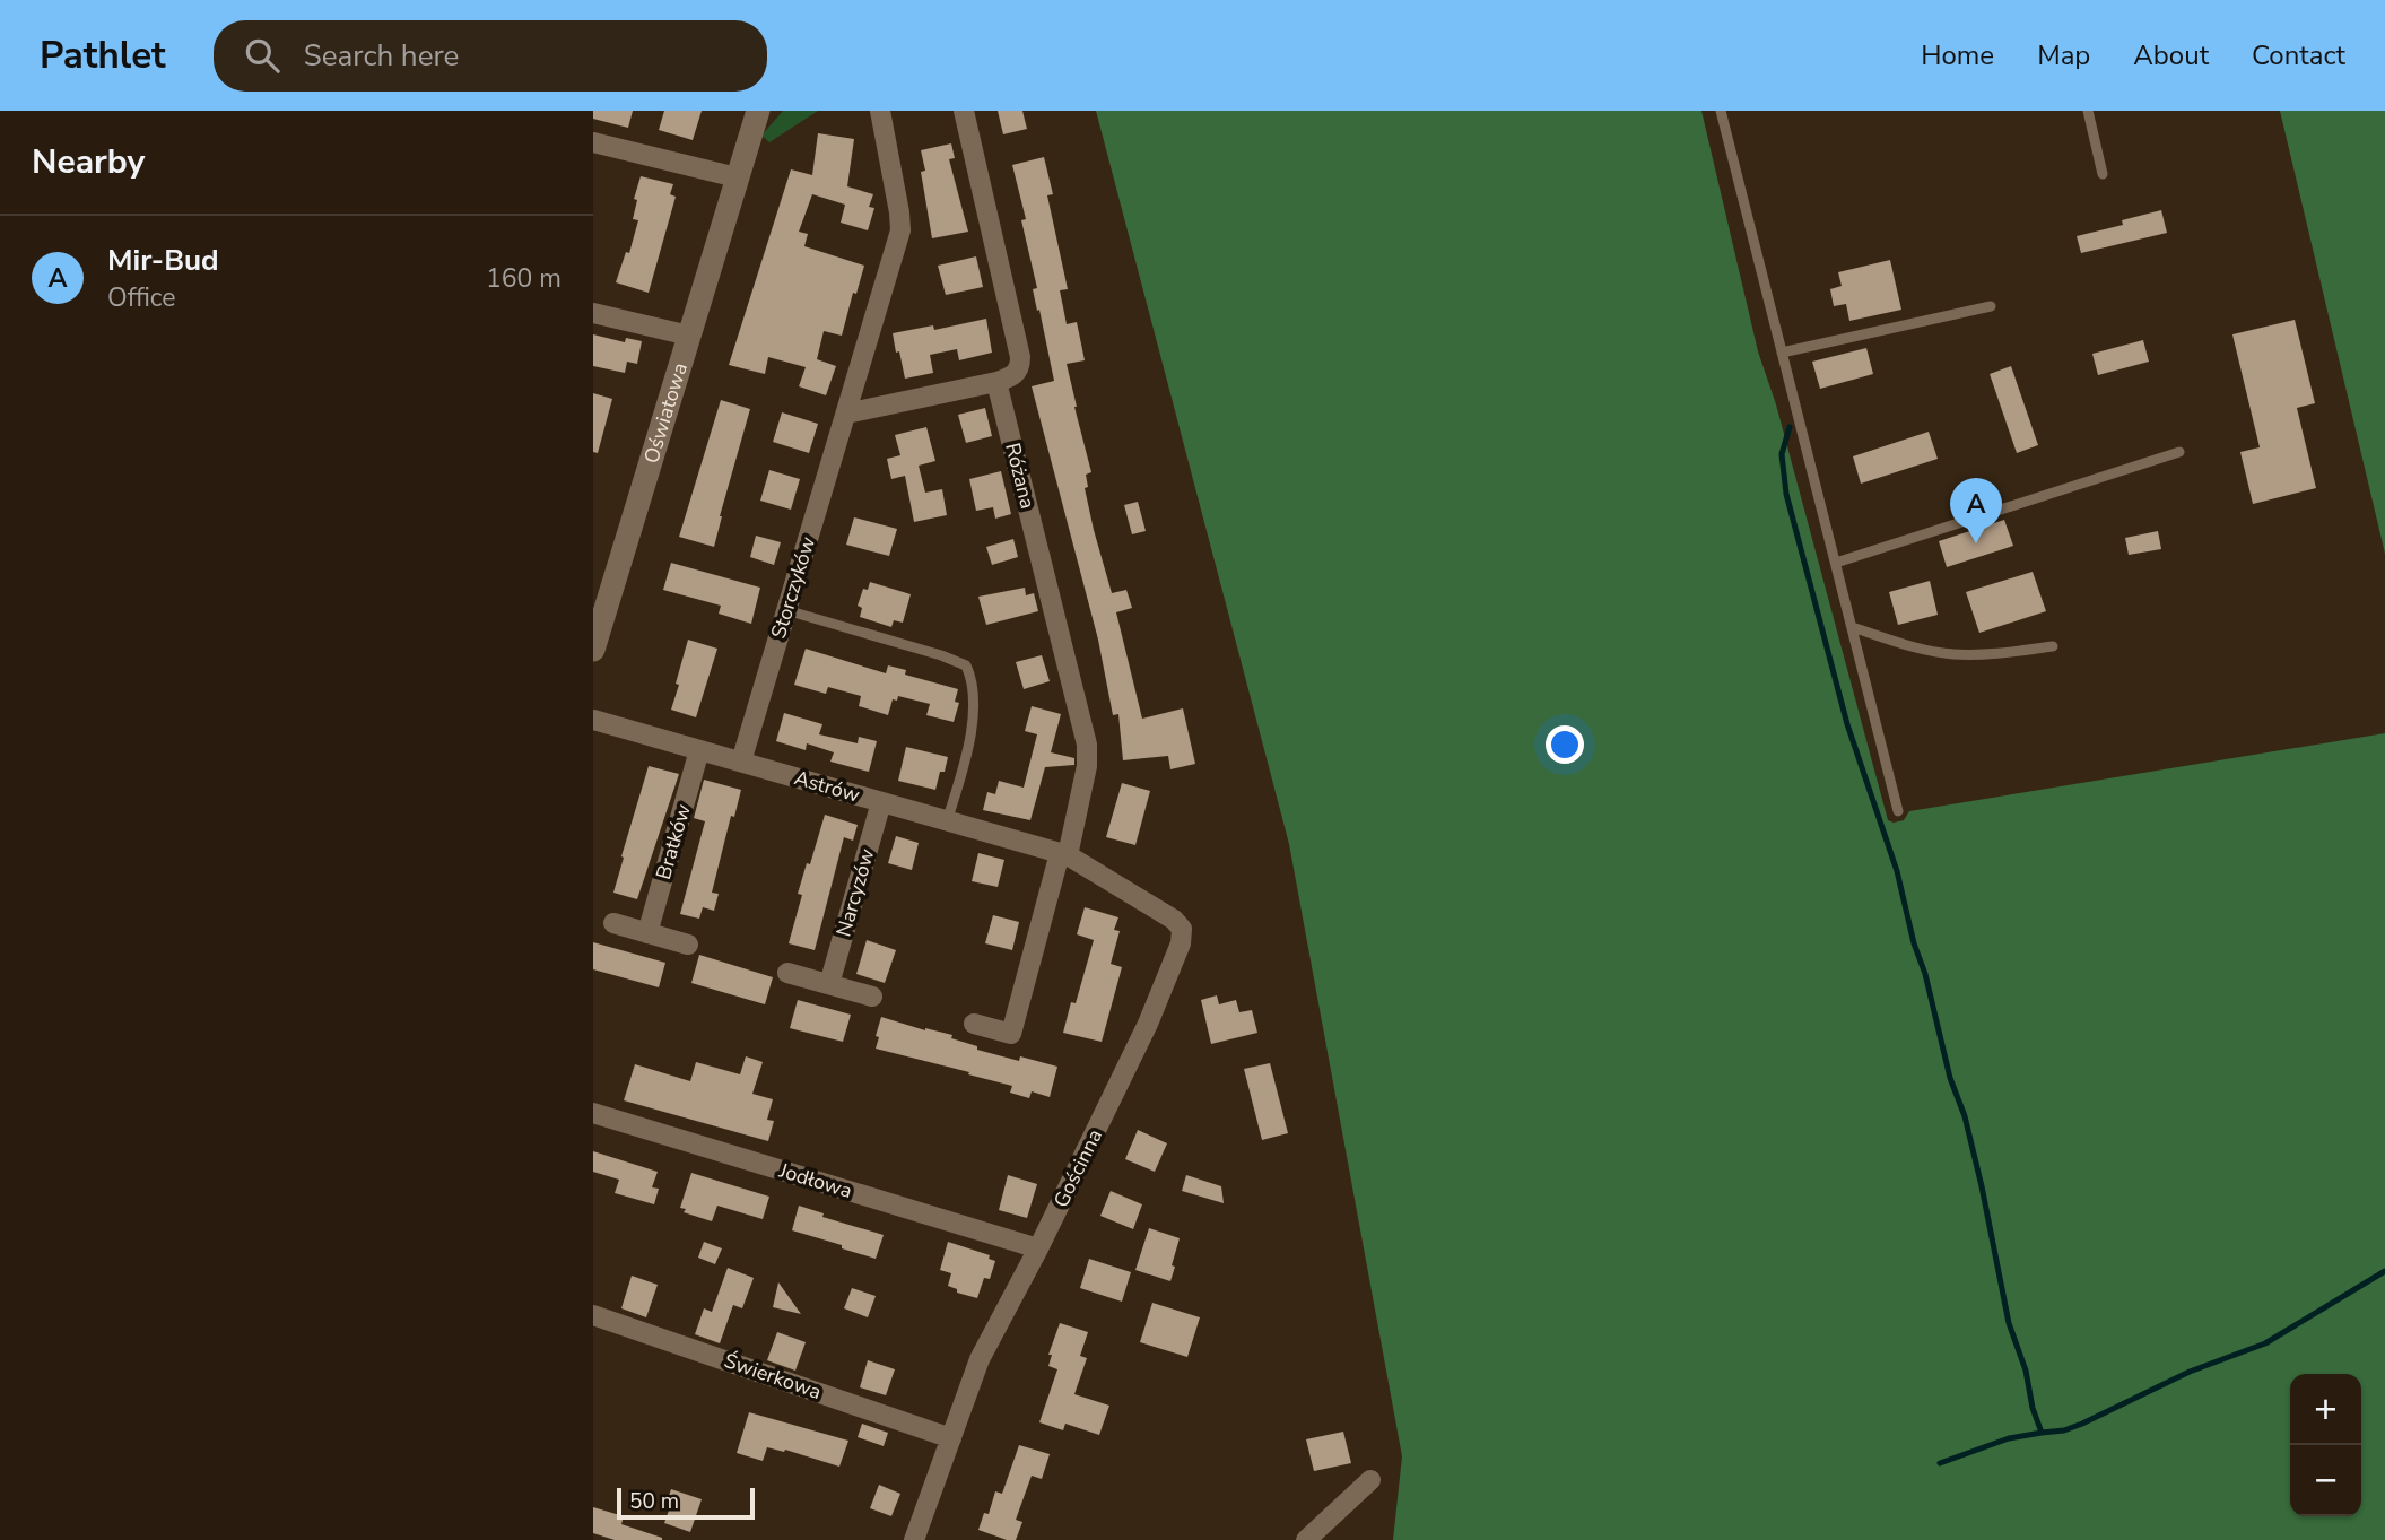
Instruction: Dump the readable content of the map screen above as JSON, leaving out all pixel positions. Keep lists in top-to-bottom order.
{
  "streets": {
    "street": [
      "Oświatowa",
      "Różana",
      "Storczyków",
      "Astrów",
      "Bratków",
      "Narcyzów",
      "Gościnna",
      "Jodłowa",
      "Świerkowa"
    ]
  },
  "crossings": [
    ["Różana", "Astrów"],
    ["Różana", "Gościnna"],
    ["Storczyków", "Astrów"],
    ["Astrów", "Bratków"],
    ["Astrów", "Narcyzów"],
    ["Astrów", "Gościnna"],
    ["Gościnna", "Jodłowa"],
    ["Gościnna", "Świerkowa"]
  ],
  "scale_bar": "50 m",
  "page": {
    "header": "Pathlet",
    "search": "Search here",
    "nav": [
      "Home",
      "Map",
      "About",
      "Contact"
    ],
    "heading": "Nearby",
    "list": [
      {
        "mark": "A",
        "name": "Mir-Bud",
        "note": "Office",
        "value": "160 m"
      }
    ],
    "pins": "A",
    "map_buttons": ["+", "−"],
    "scale": "50 m"
  }
}
